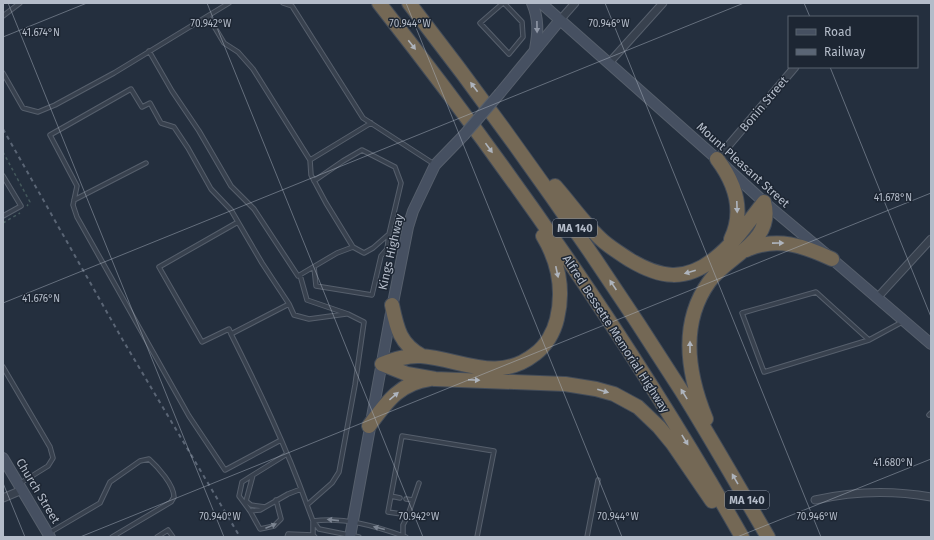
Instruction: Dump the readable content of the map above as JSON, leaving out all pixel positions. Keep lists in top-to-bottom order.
{
  "streets": {
    "highway": ["MA 140", "Alfred Bessette Memorial Highway"],
    "main road": ["Mount Pleasant Street", "Kings Highway", "Church Street"],
    "street": ["Bonin Street"]
  },
  "crossings": [
    ["Bonin Street", "Mount Pleasant Street"],
    ["Mount Pleasant Street", "Kings Highway"]
  ],
  "legend": ["Road", "Railway"],
  "coordinates": [
    "70.942°W",
    "70.944°W",
    "70.946°W",
    "41.674°N",
    "41.678°N",
    "41.676°N",
    "41.680°N",
    "70.940°W"
  ]
}
